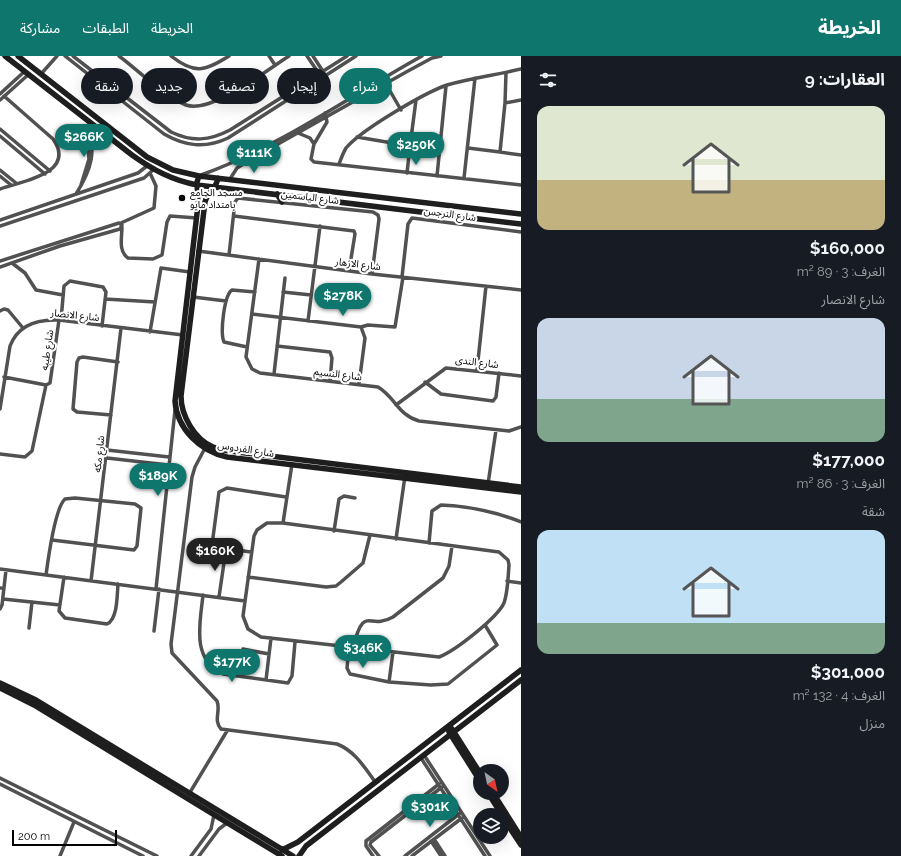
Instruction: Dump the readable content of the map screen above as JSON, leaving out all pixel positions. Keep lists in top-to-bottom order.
{
  "streets": {
    "street": [
      "شارع الياسمين",
      "شارع النرجس",
      "شارع الازهار",
      "شارع الانصار",
      "شارع طيبه",
      "شارع الندى",
      "شارع النسيم",
      "شارع الفردوس",
      "شارع مكه"
    ]
  },
  "crossings": [
    ["شارع الياسمين", "شارع الازهار"],
    ["شارع النرجس", "شارع الازهار"],
    ["شارع الازهار", "شارع النسيم"],
    ["شارع الازهار", "شارع الفردوس"],
    ["شارع الانصار", "شارع طيبه"],
    ["شارع الانصار", "شارع الفردوس"],
    ["شارع الانصار", "شارع مكه"],
    ["شارع الندى", "شارع النسيم"]
  ],
  "places": ["مسجد الجامع بامتداد مايو"],
  "scale_bar": "200 m",
  "north": "bottom right",
  "page": {
    "header": "الخريطة",
    "nav": ["الخريطة", "الطبقات", "مشاركة"],
    "heading": "العقارات: 9",
    "chip": [
      "شراء",
      "إيجار",
      "تصفية",
      "جديد",
      "شقة"
    ],
    "list": [
      {
        "name": "$160,000",
        "note": "الغرف: 3 · 89 m² · شارع الانصار"
      },
      {
        "name": "$177,000",
        "note": "الغرف: 3 · 86 m² · شقة"
      },
      {
        "name": "$301,000",
        "note": "الغرف: 4 · 132 m² · منزل"
      }
    ],
    "price": [
      "$266K",
      "$250K",
      "$111K",
      "$278K",
      "$189K",
      "$160K",
      "$346K",
      "$177K",
      "$301K"
    ],
    "scale": "200 m"
  }
}
